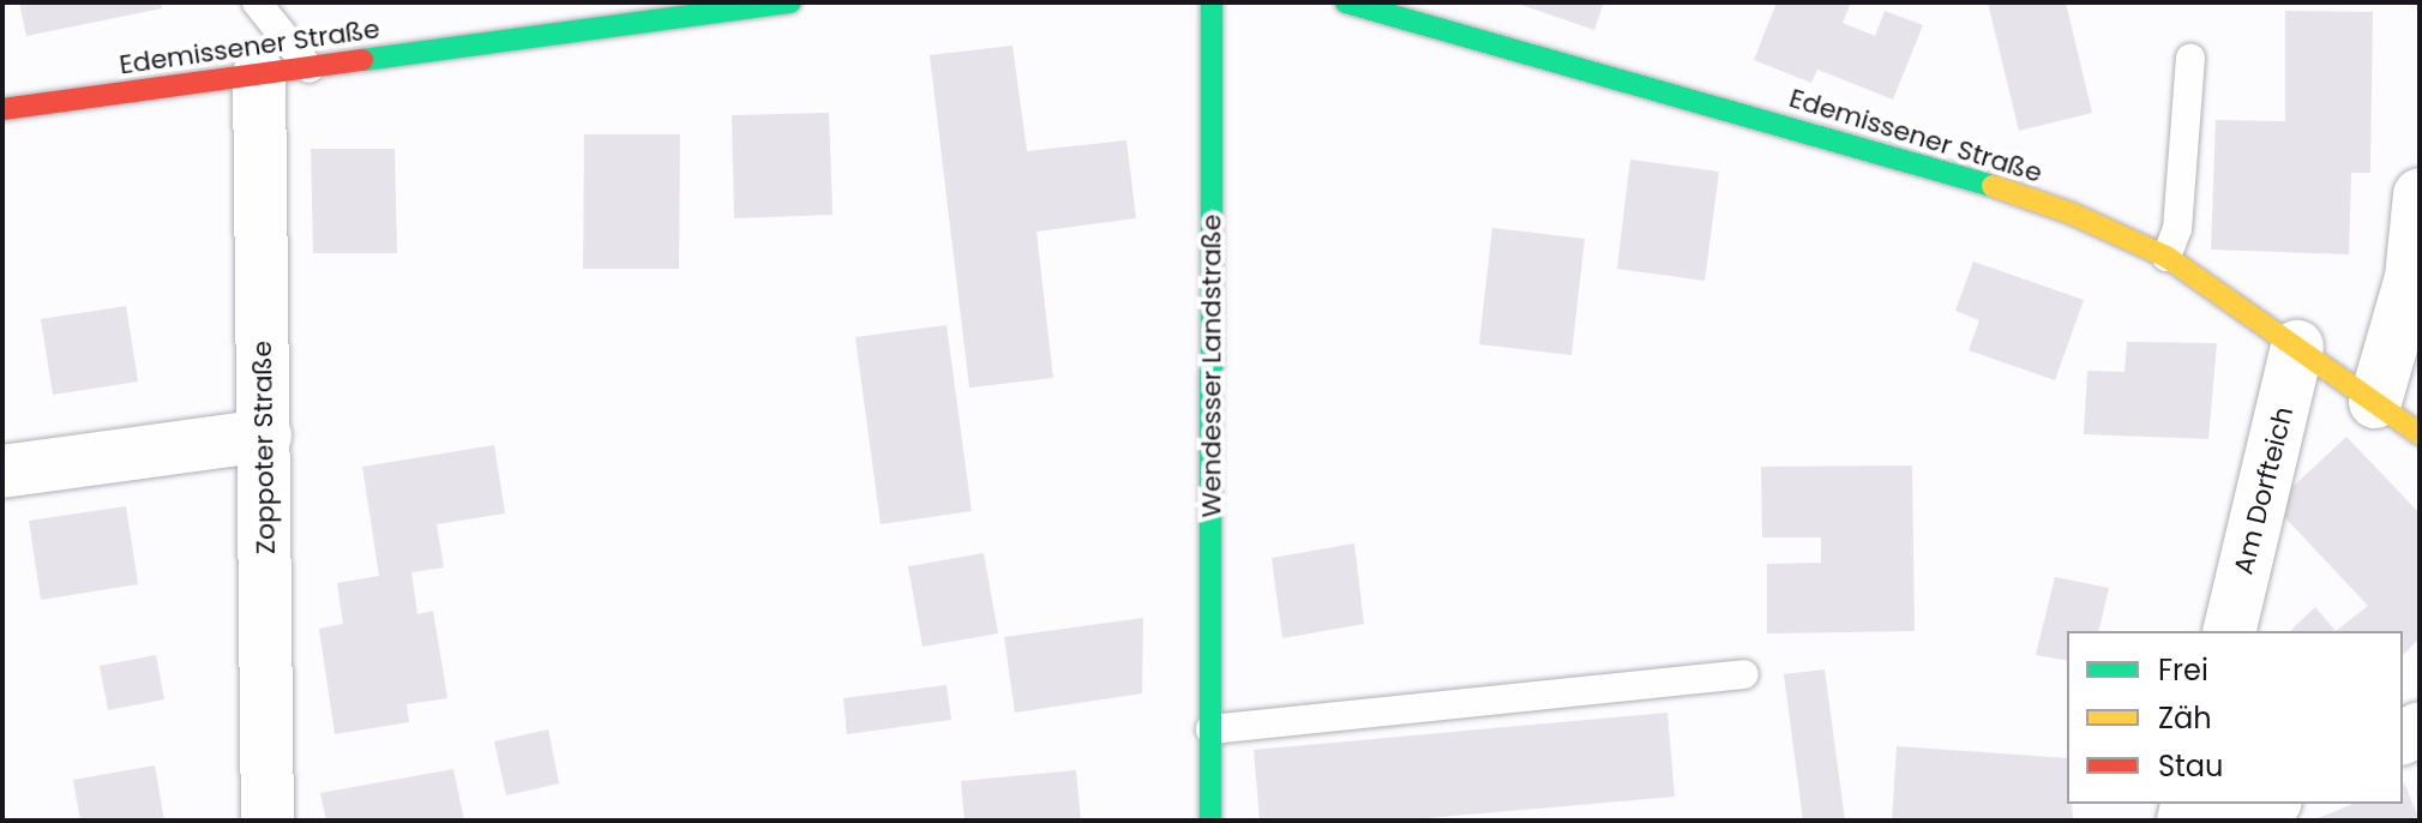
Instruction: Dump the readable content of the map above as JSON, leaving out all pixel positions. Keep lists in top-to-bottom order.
{
  "streets": {
    "street": [
      "Edemissener Straße",
      "Wendesser Landstraße",
      "Zoppoter Straße",
      "Am Dorfteich"
    ]
  },
  "crossings": [
    ["Edemissener Straße", "Zoppoter Straße"],
    ["Edemissener Straße", "Am Dorfteich"]
  ],
  "legend": ["Frei", "Zäh", "Stau"]
}
